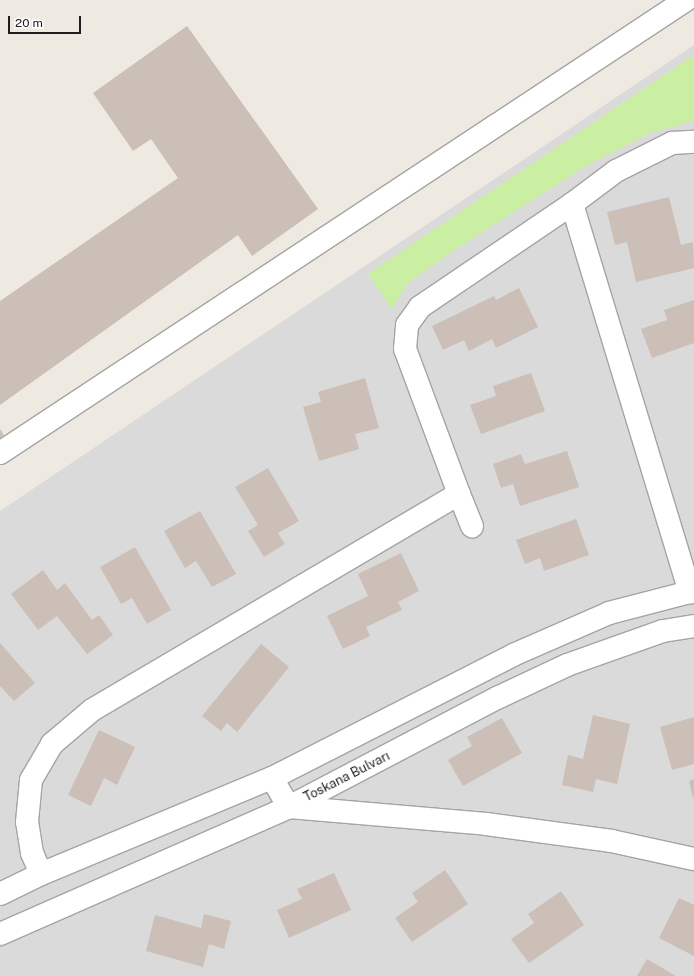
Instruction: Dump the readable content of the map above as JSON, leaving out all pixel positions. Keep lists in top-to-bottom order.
{
  "streets": {
    "street": ["Toskana Bulvarı"]
  },
  "scale_bar": "20 m"
}
